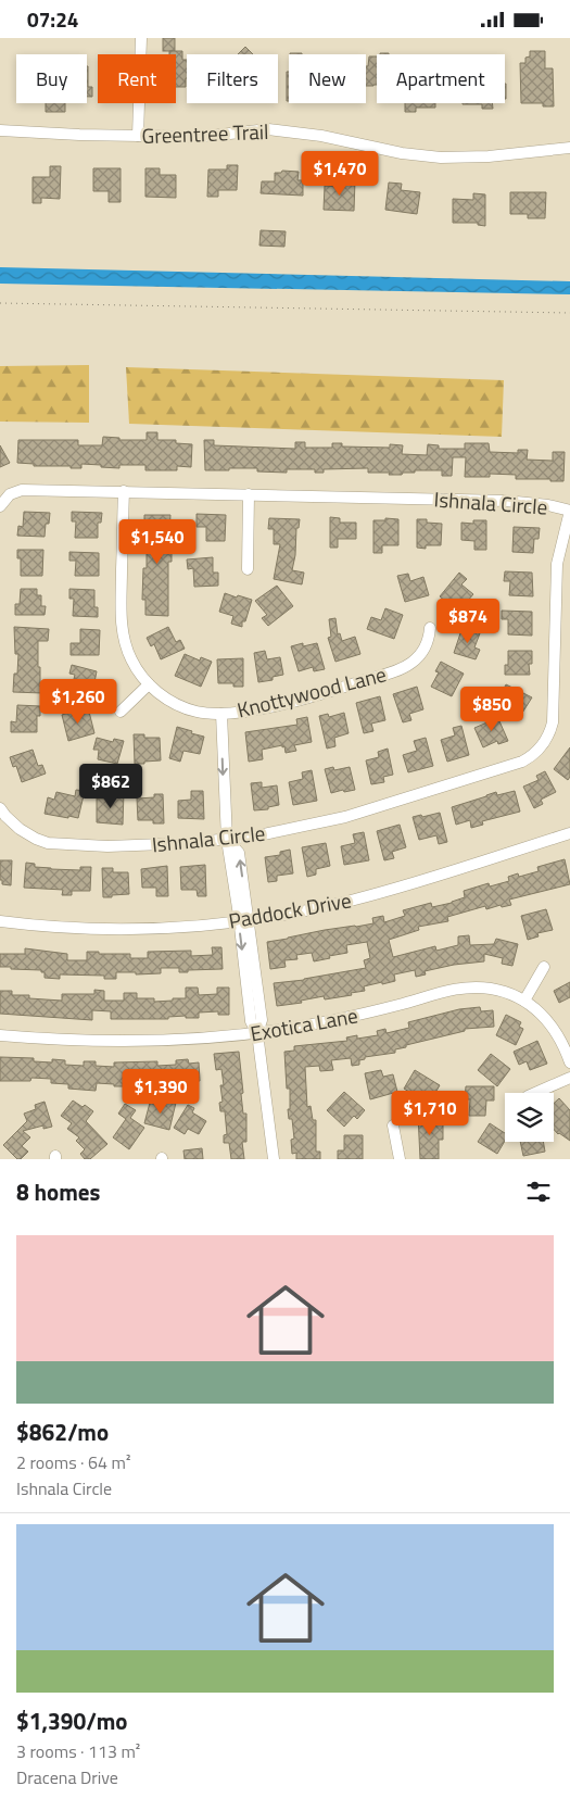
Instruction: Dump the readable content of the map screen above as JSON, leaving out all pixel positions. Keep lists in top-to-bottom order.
{
  "streets": {
    "street": [
      "Greentree Trail",
      "Ishnala Circle",
      "Knottywood Lane",
      "Paddock Drive",
      "Exotica Lane"
    ]
  },
  "crossings": [
    ["Ishnala Circle", "Knottywood Lane"]
  ],
  "page": {
    "status": "07:24",
    "chip": [
      "Buy",
      "Rent",
      "Filters",
      "New",
      "Apartment"
    ],
    "price": [
      "$1,470",
      "$1,540",
      "$874",
      "$1,260",
      "$850",
      "$862",
      "$1,390",
      "$1,710"
    ],
    "heading": "8 homes",
    "list": [
      {
        "name": "$862/mo",
        "note": "2 rooms · 64 m² · Ishnala Circle"
      },
      {
        "name": "$1,390/mo",
        "note": "3 rooms · 113 m² · Dracena Drive"
      }
    ]
  }
}
